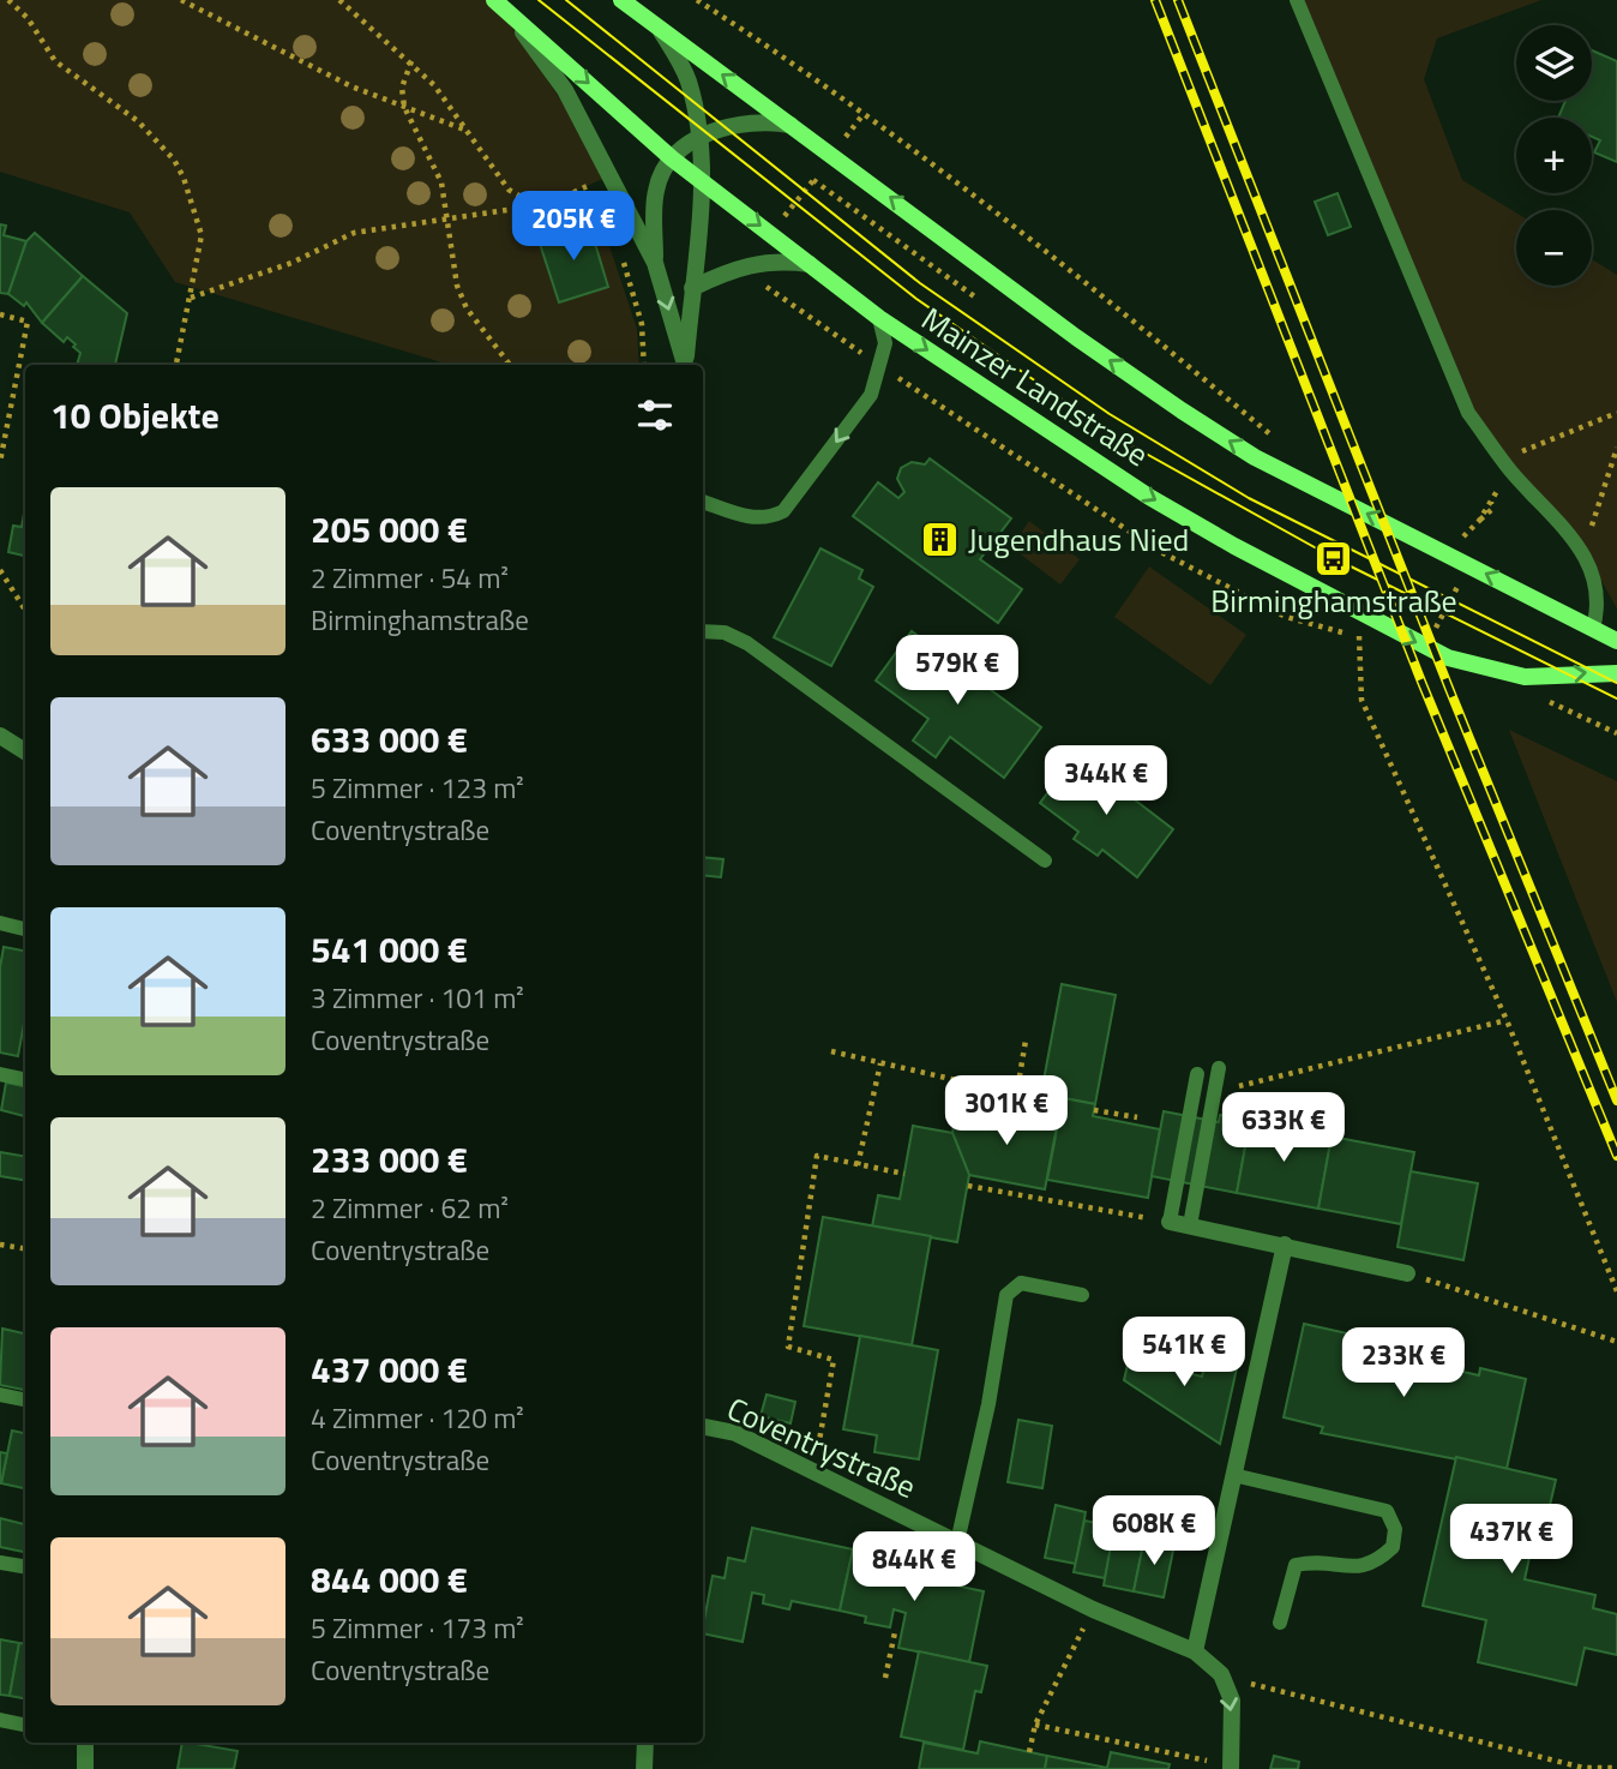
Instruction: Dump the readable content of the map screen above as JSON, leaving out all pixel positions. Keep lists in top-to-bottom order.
{
  "streets": {
    "main road": ["Mainzer Landstraße"],
    "street": ["Coventrystraße"]
  },
  "places": {
    "building": ["Jugendhaus Nied"],
    "bus stop": ["Birminghamstraße"]
  },
  "page": {
    "map_buttons": ["+", "−"],
    "price": [
      "205K €",
      "579K €",
      "344K €",
      "301K €",
      "633K €",
      "541K €",
      "233K €",
      "608K €",
      "437K €",
      "844K €"
    ],
    "heading": "10 Objekte",
    "list": [
      {
        "name": "205 000 €",
        "note": "2 Zimmer · 54 m² · Birminghamstraße"
      },
      {
        "name": "633 000 €",
        "note": "5 Zimmer · 123 m² · Coventrystraße"
      },
      {
        "name": "541 000 €",
        "note": "3 Zimmer · 101 m² · Coventrystraße"
      },
      {
        "name": "233 000 €",
        "note": "2 Zimmer · 62 m² · Coventrystraße"
      },
      {
        "name": "437 000 €",
        "note": "4 Zimmer · 120 m² · Coventrystraße"
      },
      {
        "name": "844 000 €",
        "note": "5 Zimmer · 173 m² · Coventrystraße"
      }
    ]
  }
}
